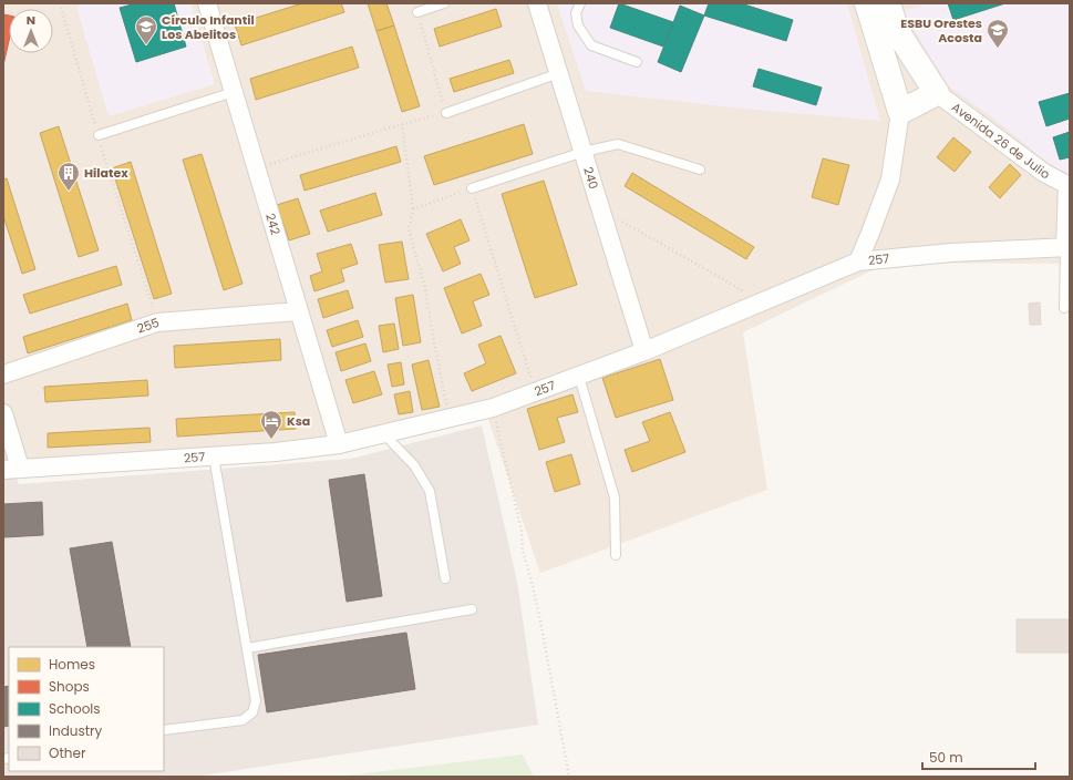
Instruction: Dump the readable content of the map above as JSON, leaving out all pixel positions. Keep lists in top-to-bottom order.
{
  "streets": {
    "street": [
      "Avenida 26 de Julio",
      "240",
      "242",
      "257",
      "255"
    ]
  },
  "crossings": [
    ["Avenida 26 de Julio", "257"],
    ["240", "257"],
    ["242", "257"],
    ["242", "255"]
  ],
  "places": {
    "school or university": ["Círculo Infantil Los Abelitos", "ESBU Orestes Acosta"],
    "building": ["Hilatex"],
    "hotel": ["Ksa"]
  },
  "legend": [
    "Homes",
    "Shops",
    "Schools",
    "Industry",
    "Other"
  ],
  "scale_bar": "50 m",
  "north": "top"
}
